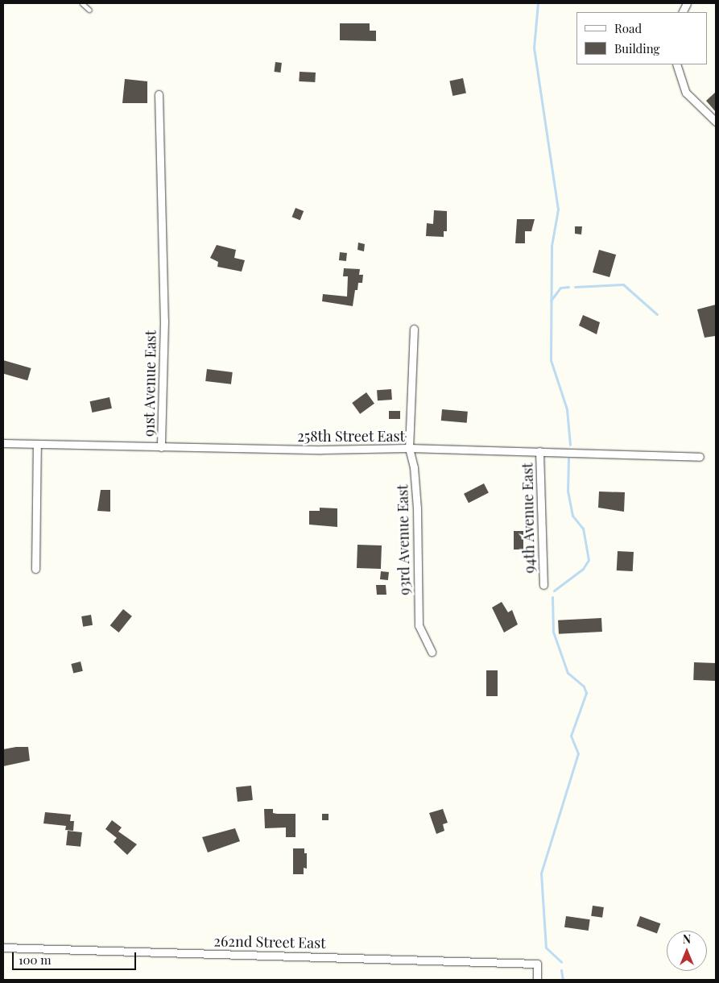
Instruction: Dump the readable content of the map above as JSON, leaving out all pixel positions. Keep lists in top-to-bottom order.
{
  "streets": {
    "street": [
      "91st Avenue East",
      "258th Street East",
      "94th Avenue East",
      "93rd Avenue East",
      "262nd Street East"
    ]
  },
  "crossings": [
    ["91st Avenue East", "258th Street East"],
    ["258th Street East", "94th Avenue East"],
    ["258th Street East", "93rd Avenue East"]
  ],
  "legend": ["Road", "Building"],
  "scale_bar": "100 m",
  "north": "top"
}
